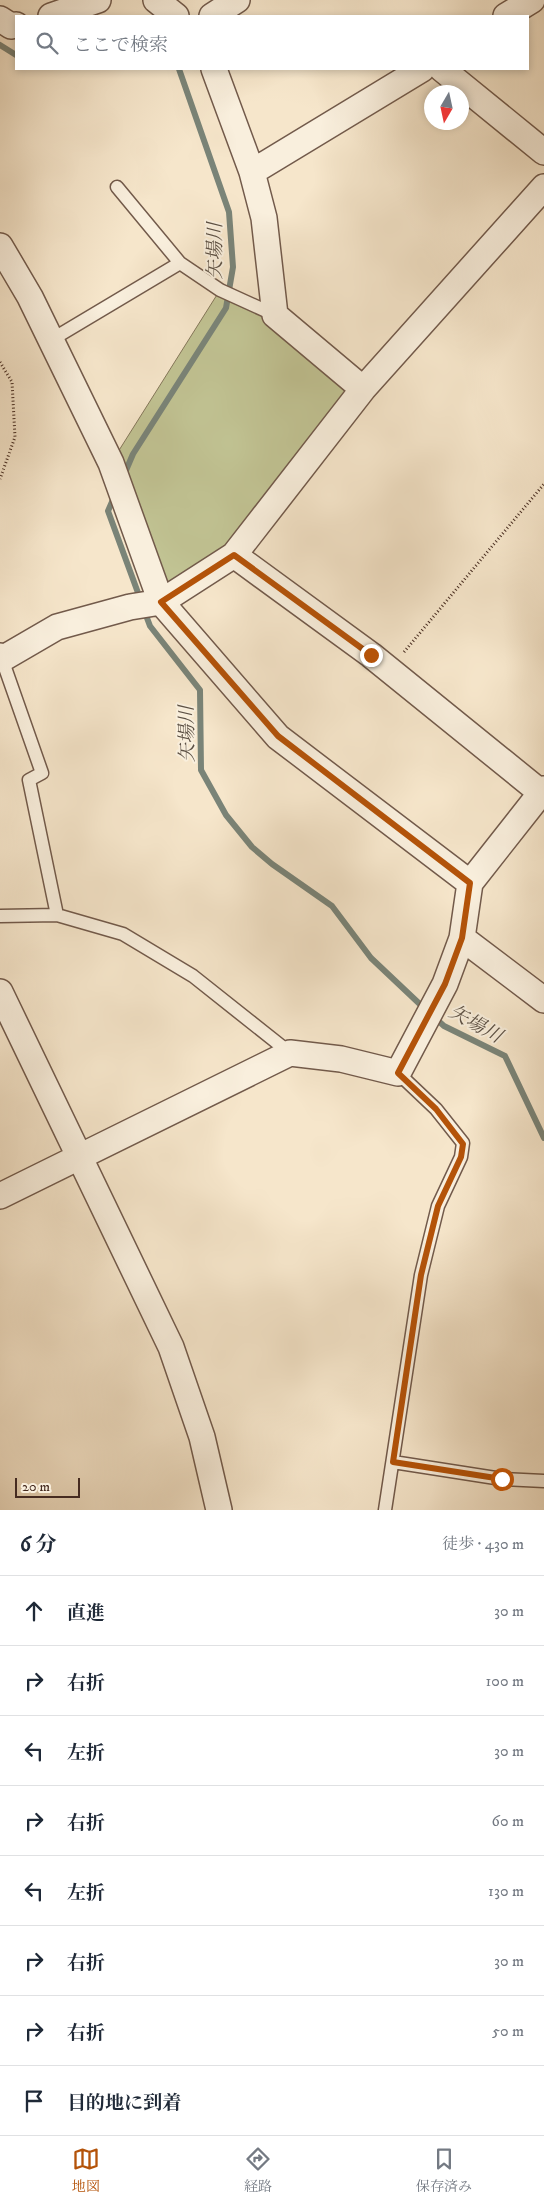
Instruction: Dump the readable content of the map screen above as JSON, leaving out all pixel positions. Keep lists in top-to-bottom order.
{
  "water": ["矢場川"],
  "scale_bar": "20 m",
  "north": "bottom",
  "page": {
    "search": "ここで検索",
    "scale": "20 m",
    "heading": ["6 分", "徒歩 · 430 m"],
    "list": [
      ["直進", "30 m"],
      ["右折", "100 m"],
      ["左折", "30 m"],
      ["右折", "60 m"],
      ["左折", "130 m"],
      ["右折", "30 m"],
      ["右折", "50 m"],
      "目的地に到着"
    ],
    "nav": ["地図", "経路", "保存済み"]
  }
}
